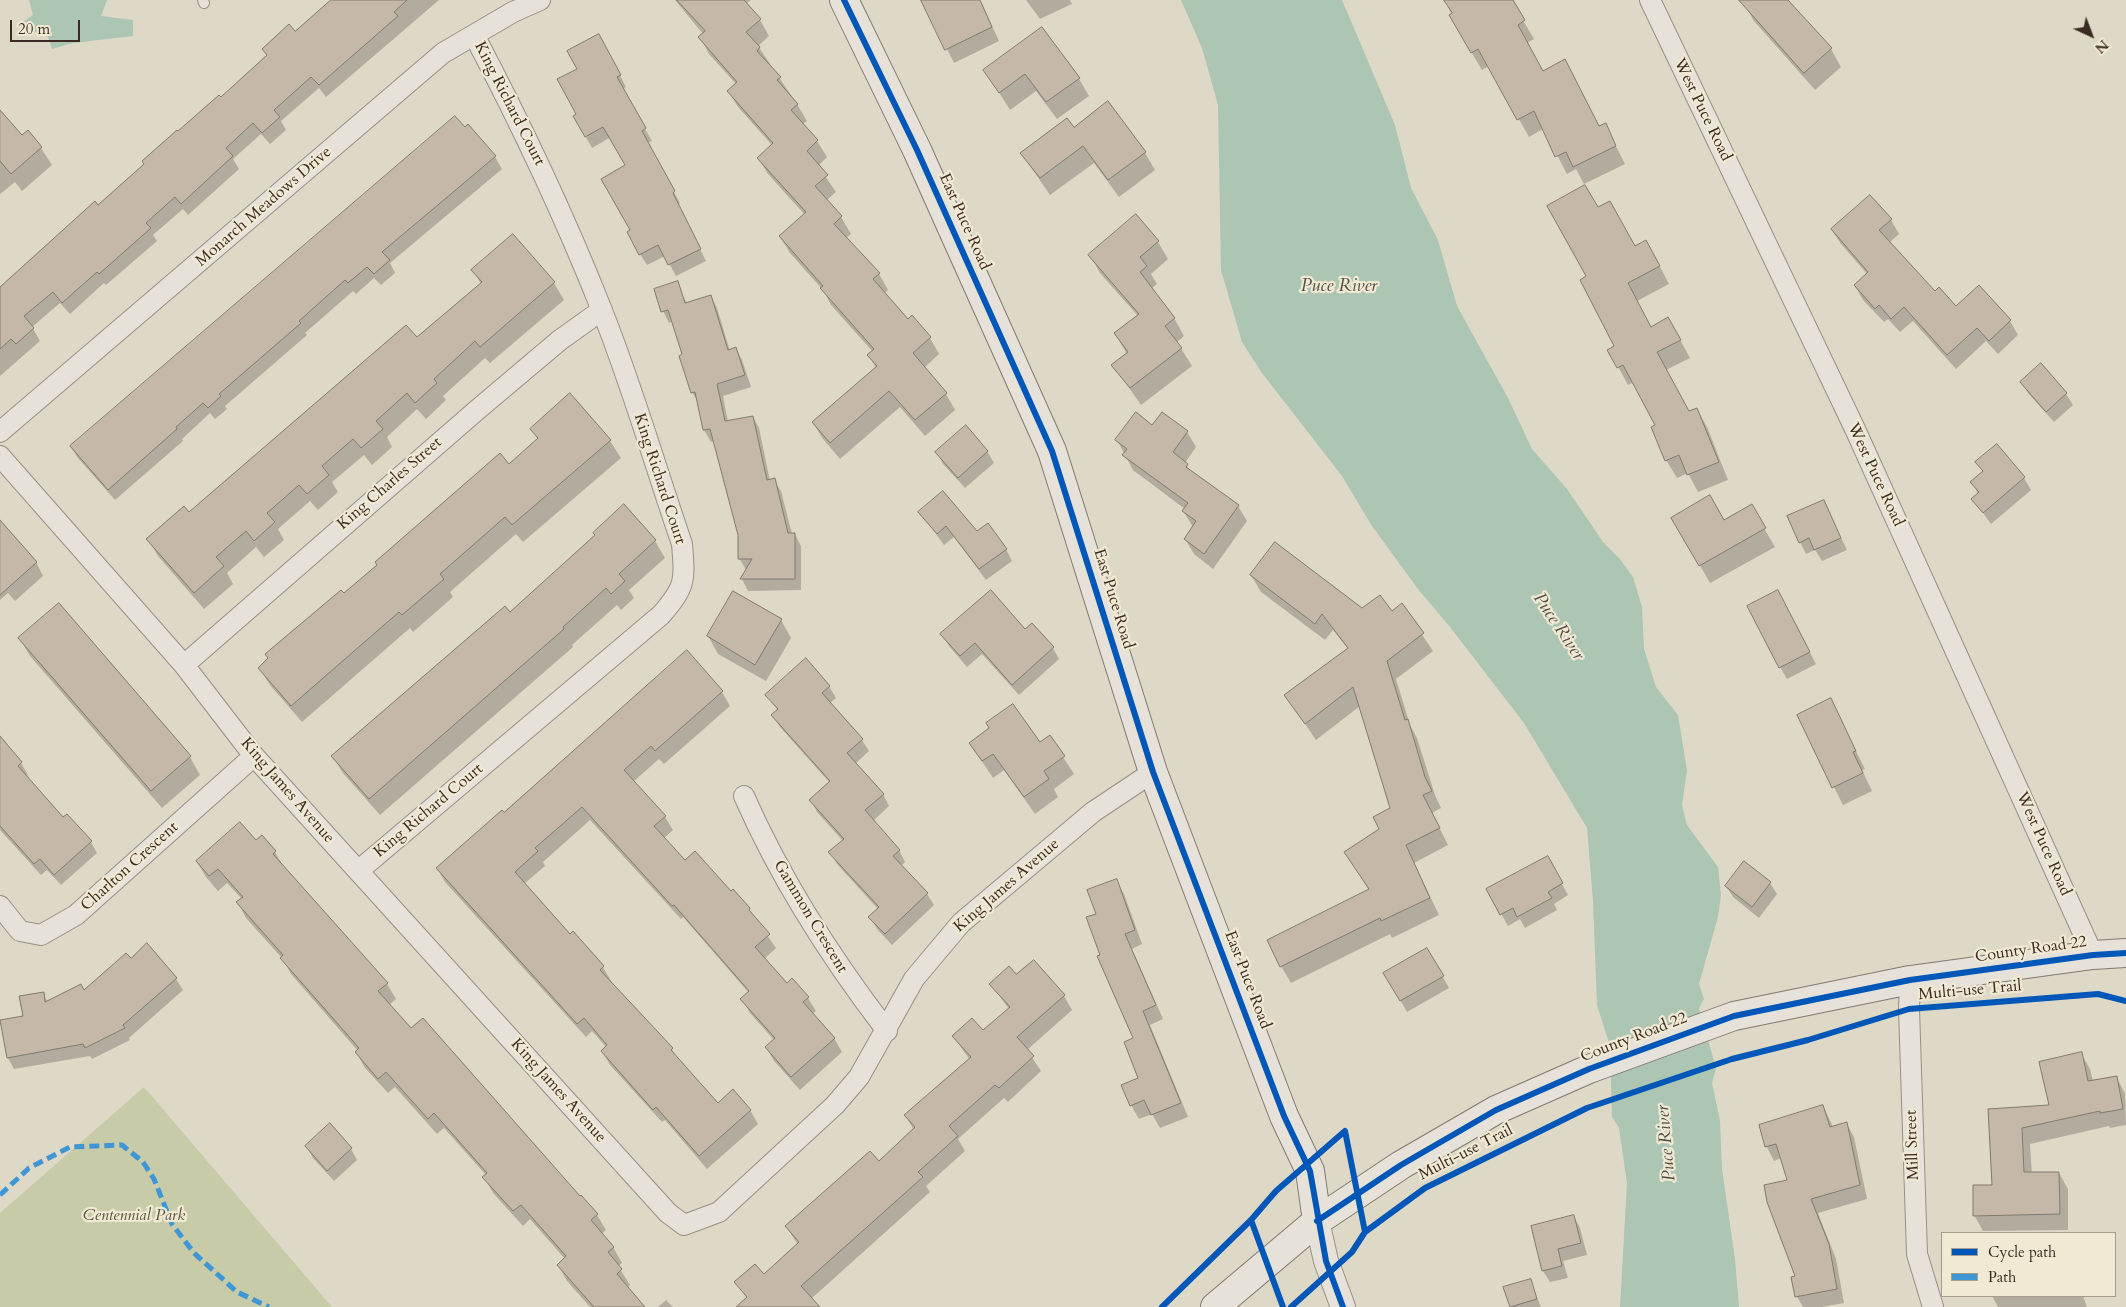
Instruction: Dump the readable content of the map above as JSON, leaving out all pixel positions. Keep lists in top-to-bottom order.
{
  "streets": {
    "main road": ["East Puce Road", "County Road 22"],
    "street": [
      "King Richard Court",
      "West Puce Road",
      "Monarch Meadows Drive",
      "King Charles Street",
      "King James Avenue",
      "Charlton Crescent",
      "Gammon Crescent",
      "Mill Street"
    ],
    "cycle path": ["Multi-use Trail"]
  },
  "crossings": [
    ["King Richard Court", "Monarch Meadows Drive"],
    ["King Richard Court", "King Charles Street"],
    ["King Richard Court", "King James Avenue"],
    ["West Puce Road", "County Road 22"],
    ["East Puce Road", "King James Avenue"],
    ["East Puce Road", "County Road 22"],
    ["King Charles Street", "King James Avenue"],
    ["King James Avenue", "Charlton Crescent"],
    ["King James Avenue", "Gammon Crescent"],
    ["County Road 22", "Mill Street"]
  ],
  "water": ["Puce River"],
  "parks": ["Centennial Park"],
  "legend": ["Cycle path", "Path"],
  "scale_bar": "20 m",
  "north": "bottom right"
}
